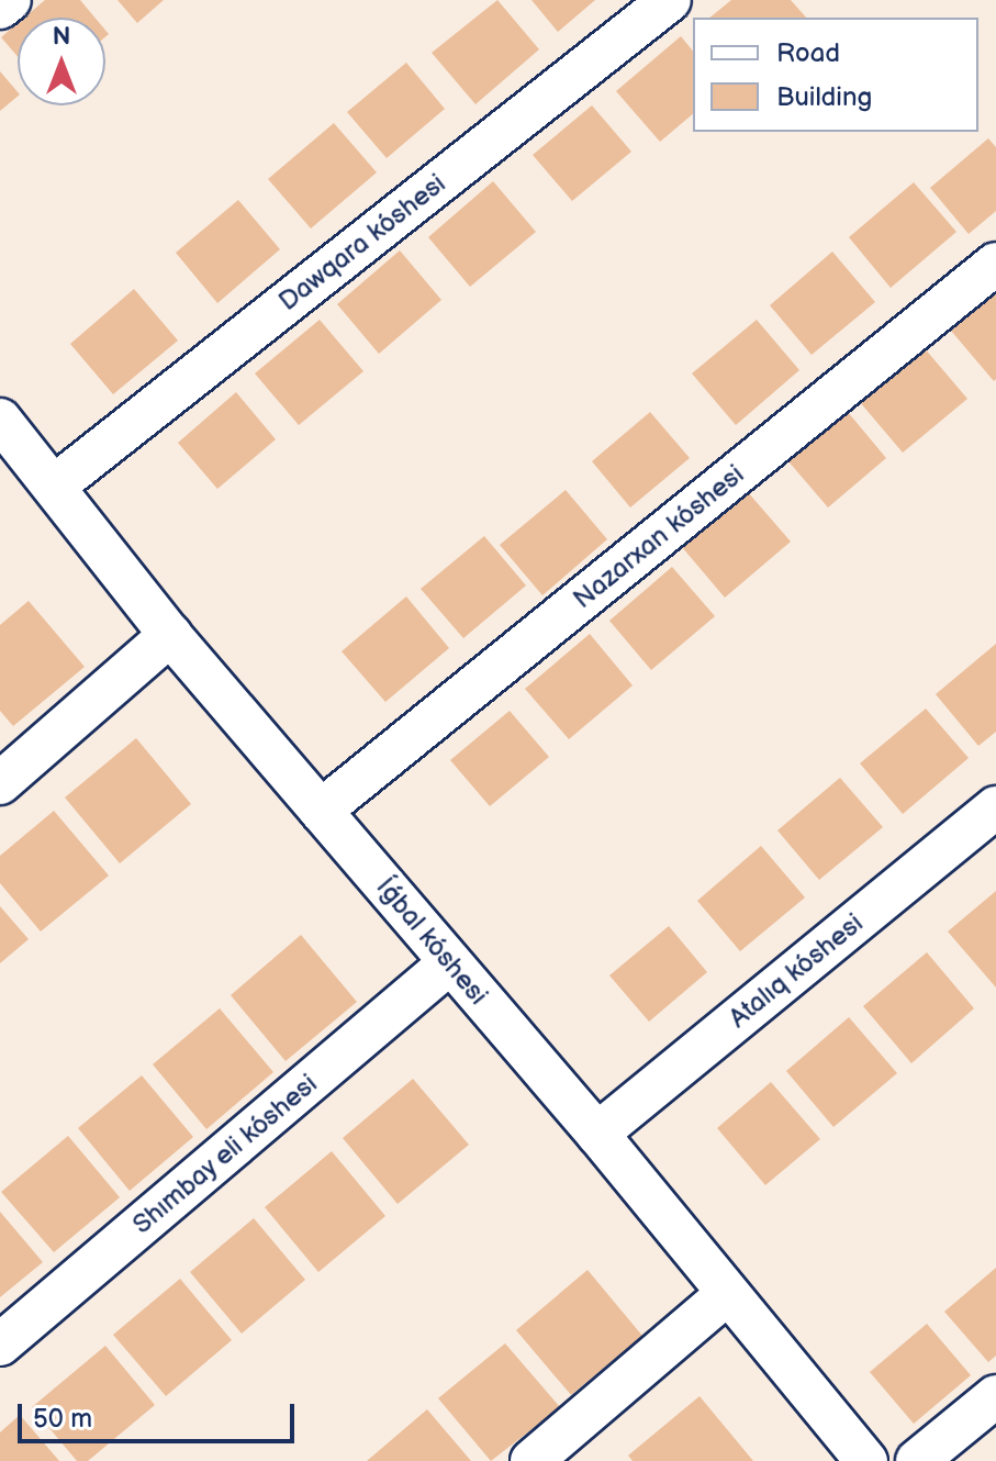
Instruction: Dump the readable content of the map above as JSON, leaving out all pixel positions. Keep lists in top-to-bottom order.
{
  "streets": {
    "street": [
      "Dawqara kóshesi",
      "Nazarxan kóshesi",
      "Íǵbal kóshesi",
      "Atalıq kóshesi",
      "Shımbay eli kóshesi"
    ]
  },
  "crossings": [
    ["Dawqara kóshesi", "Íǵbal kóshesi"],
    ["Nazarxan kóshesi", "Íǵbal kóshesi"],
    ["Íǵbal kóshesi", "Atalıq kóshesi"],
    ["Íǵbal kóshesi", "Shımbay eli kóshesi"]
  ],
  "legend": ["Road", "Building"],
  "scale_bar": "50 m",
  "north": "top"
}
